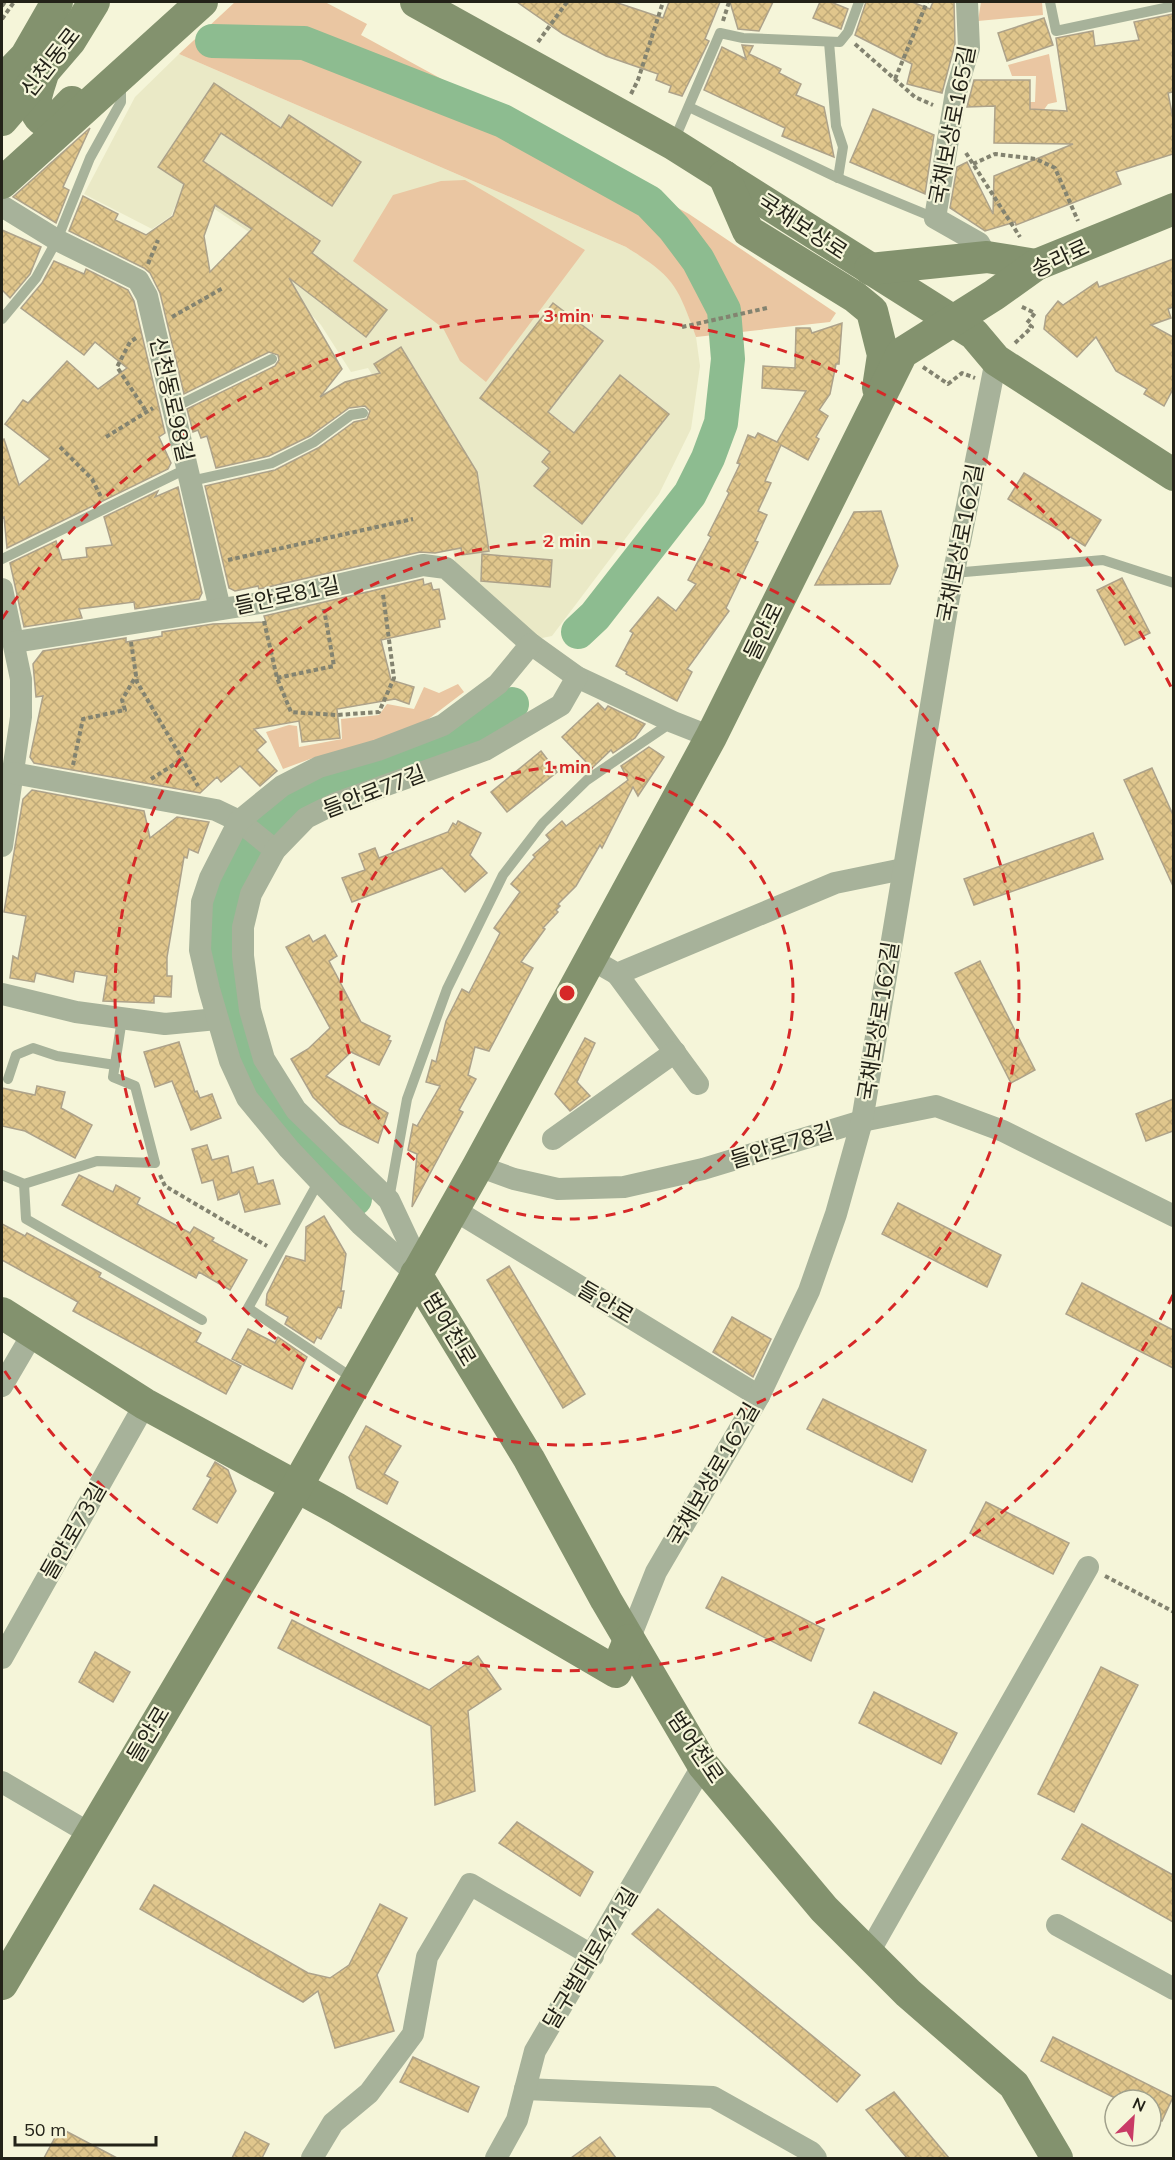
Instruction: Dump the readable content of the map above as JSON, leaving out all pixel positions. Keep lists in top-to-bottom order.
{
  "streets": {
    "main road": [
      "신천동로",
      "국채보상로",
      "송라로",
      "들안로",
      "범어천로"
    ],
    "street": [
      "국채보상로165길",
      "신천동로98길",
      "국채보상로162길",
      "들안로81길",
      "들안로77길",
      "들안로78길",
      "들안로73길",
      "달구벌대로471길"
    ]
  },
  "crossings": [
    ["국채보상로", "송라로"],
    ["국채보상로", "국채보상로162길"],
    ["국채보상로", "들안로"],
    ["송라로", "들안로"],
    ["신천동로98길", "들안로81길"],
    ["국채보상로162길", "들안로"],
    ["국채보상로162길", "들안로78길"],
    ["국채보상로162길", "범어천로"],
    ["들안로81길", "들안로77길"],
    ["들안로", "들안로77길"],
    ["들안로", "들안로78길"],
    ["들안로", "범어천로"],
    ["들안로77길", "범어천로"],
    ["범어천로", "달구벌대로471길"]
  ],
  "scale_bar": "50 m",
  "north": "top right",
  "rings": ["3 min", "2 min", "1 min"]
}
